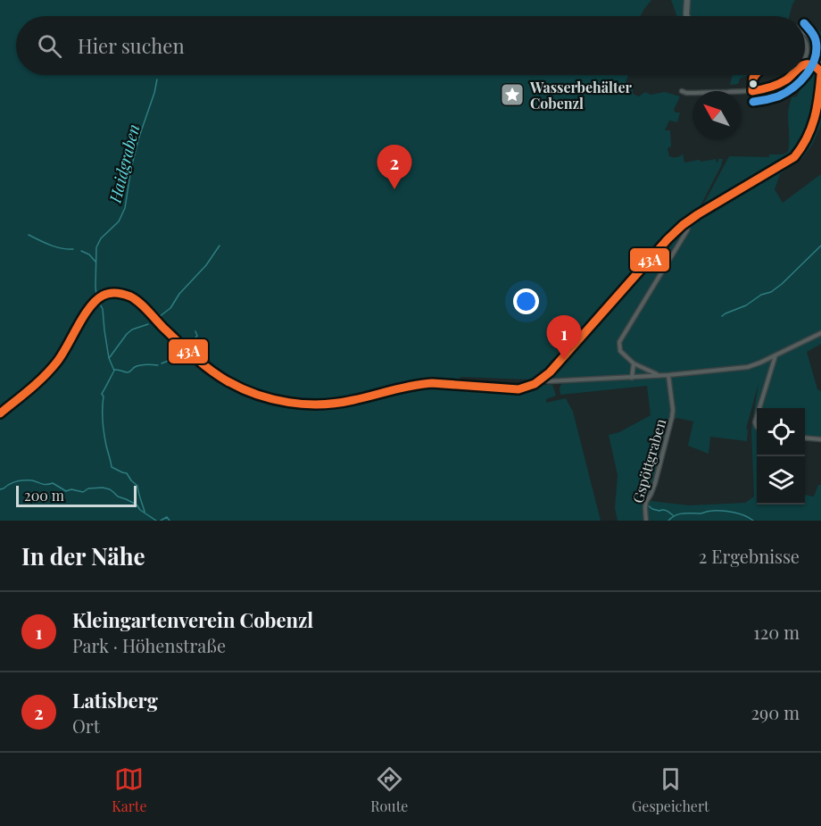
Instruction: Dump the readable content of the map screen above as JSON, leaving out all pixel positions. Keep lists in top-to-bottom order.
{
  "streets": {
    "street": ["Gspöttgraben"]
  },
  "water": ["Haidgraben"],
  "places": {
    "place": ["Wasserbehälter Cobenzl"]
  },
  "lines": ["transit line 43A"],
  "scale_bar": "200 m",
  "north": "top left",
  "page": {
    "search": "Hier suchen",
    "pins": ["2", "1"],
    "scale": "200 m",
    "heading": ["In der Nähe", "2 Ergebnisse"],
    "list": [
      {
        "mark": "1",
        "name": "Kleingartenverein Cobenzl",
        "note": "Park · Höhenstraße",
        "value": "120 m"
      },
      {
        "mark": "2",
        "name": "Latisberg",
        "note": "Ort",
        "value": "290 m"
      }
    ],
    "nav": ["Karte", "Route", "Gespeichert"]
  }
}
